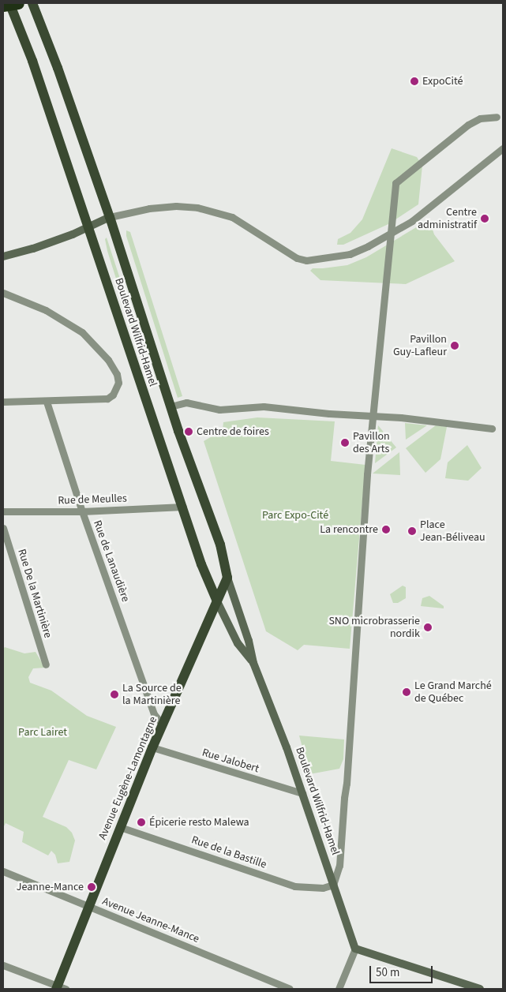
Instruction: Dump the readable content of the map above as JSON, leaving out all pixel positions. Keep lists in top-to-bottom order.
{
  "streets": {
    "main road": ["Boulevard Wilfrid-Hamel", "Avenue Eugène-Lamontagne"],
    "street": [
      "Rue de Meulles",
      "Rue de Lanaudière",
      "Rue De la Martinière",
      "Rue Jalobert",
      "Rue de la Bastille",
      "Avenue Jeanne-Mance"
    ]
  },
  "crossings": [
    ["Boulevard Wilfrid-Hamel", "Rue de Meulles"],
    ["Boulevard Wilfrid-Hamel", "Rue Jalobert"],
    ["Boulevard Wilfrid-Hamel", "Avenue Eugène-Lamontagne"],
    ["Boulevard Wilfrid-Hamel", "Rue de la Bastille"],
    ["Rue de Meulles", "Rue de Lanaudière"],
    ["Rue de Lanaudière", "Avenue Eugène-Lamontagne"],
    ["Rue Jalobert", "Avenue Eugène-Lamontagne"],
    ["Avenue Eugène-Lamontagne", "Rue de la Bastille"],
    ["Avenue Eugène-Lamontagne", "Avenue Jeanne-Mance"]
  ],
  "parks": ["Parc Expo-Cité", "Parc Lairet"],
  "places": [
    "ExpoCité",
    "Centre administratif",
    "Pavillon Guy-Lafleur",
    "Centre de foires",
    "Pavillon des Arts",
    "La rencontre",
    "Place Jean-Béliveau",
    "SNO microbrasserie nordik",
    "Le Grand Marché de Québec",
    "La Source de la Martinière",
    "Épicerie resto Malewa",
    "Jeanne-Mance"
  ],
  "scale_bar": "50 m"
}
